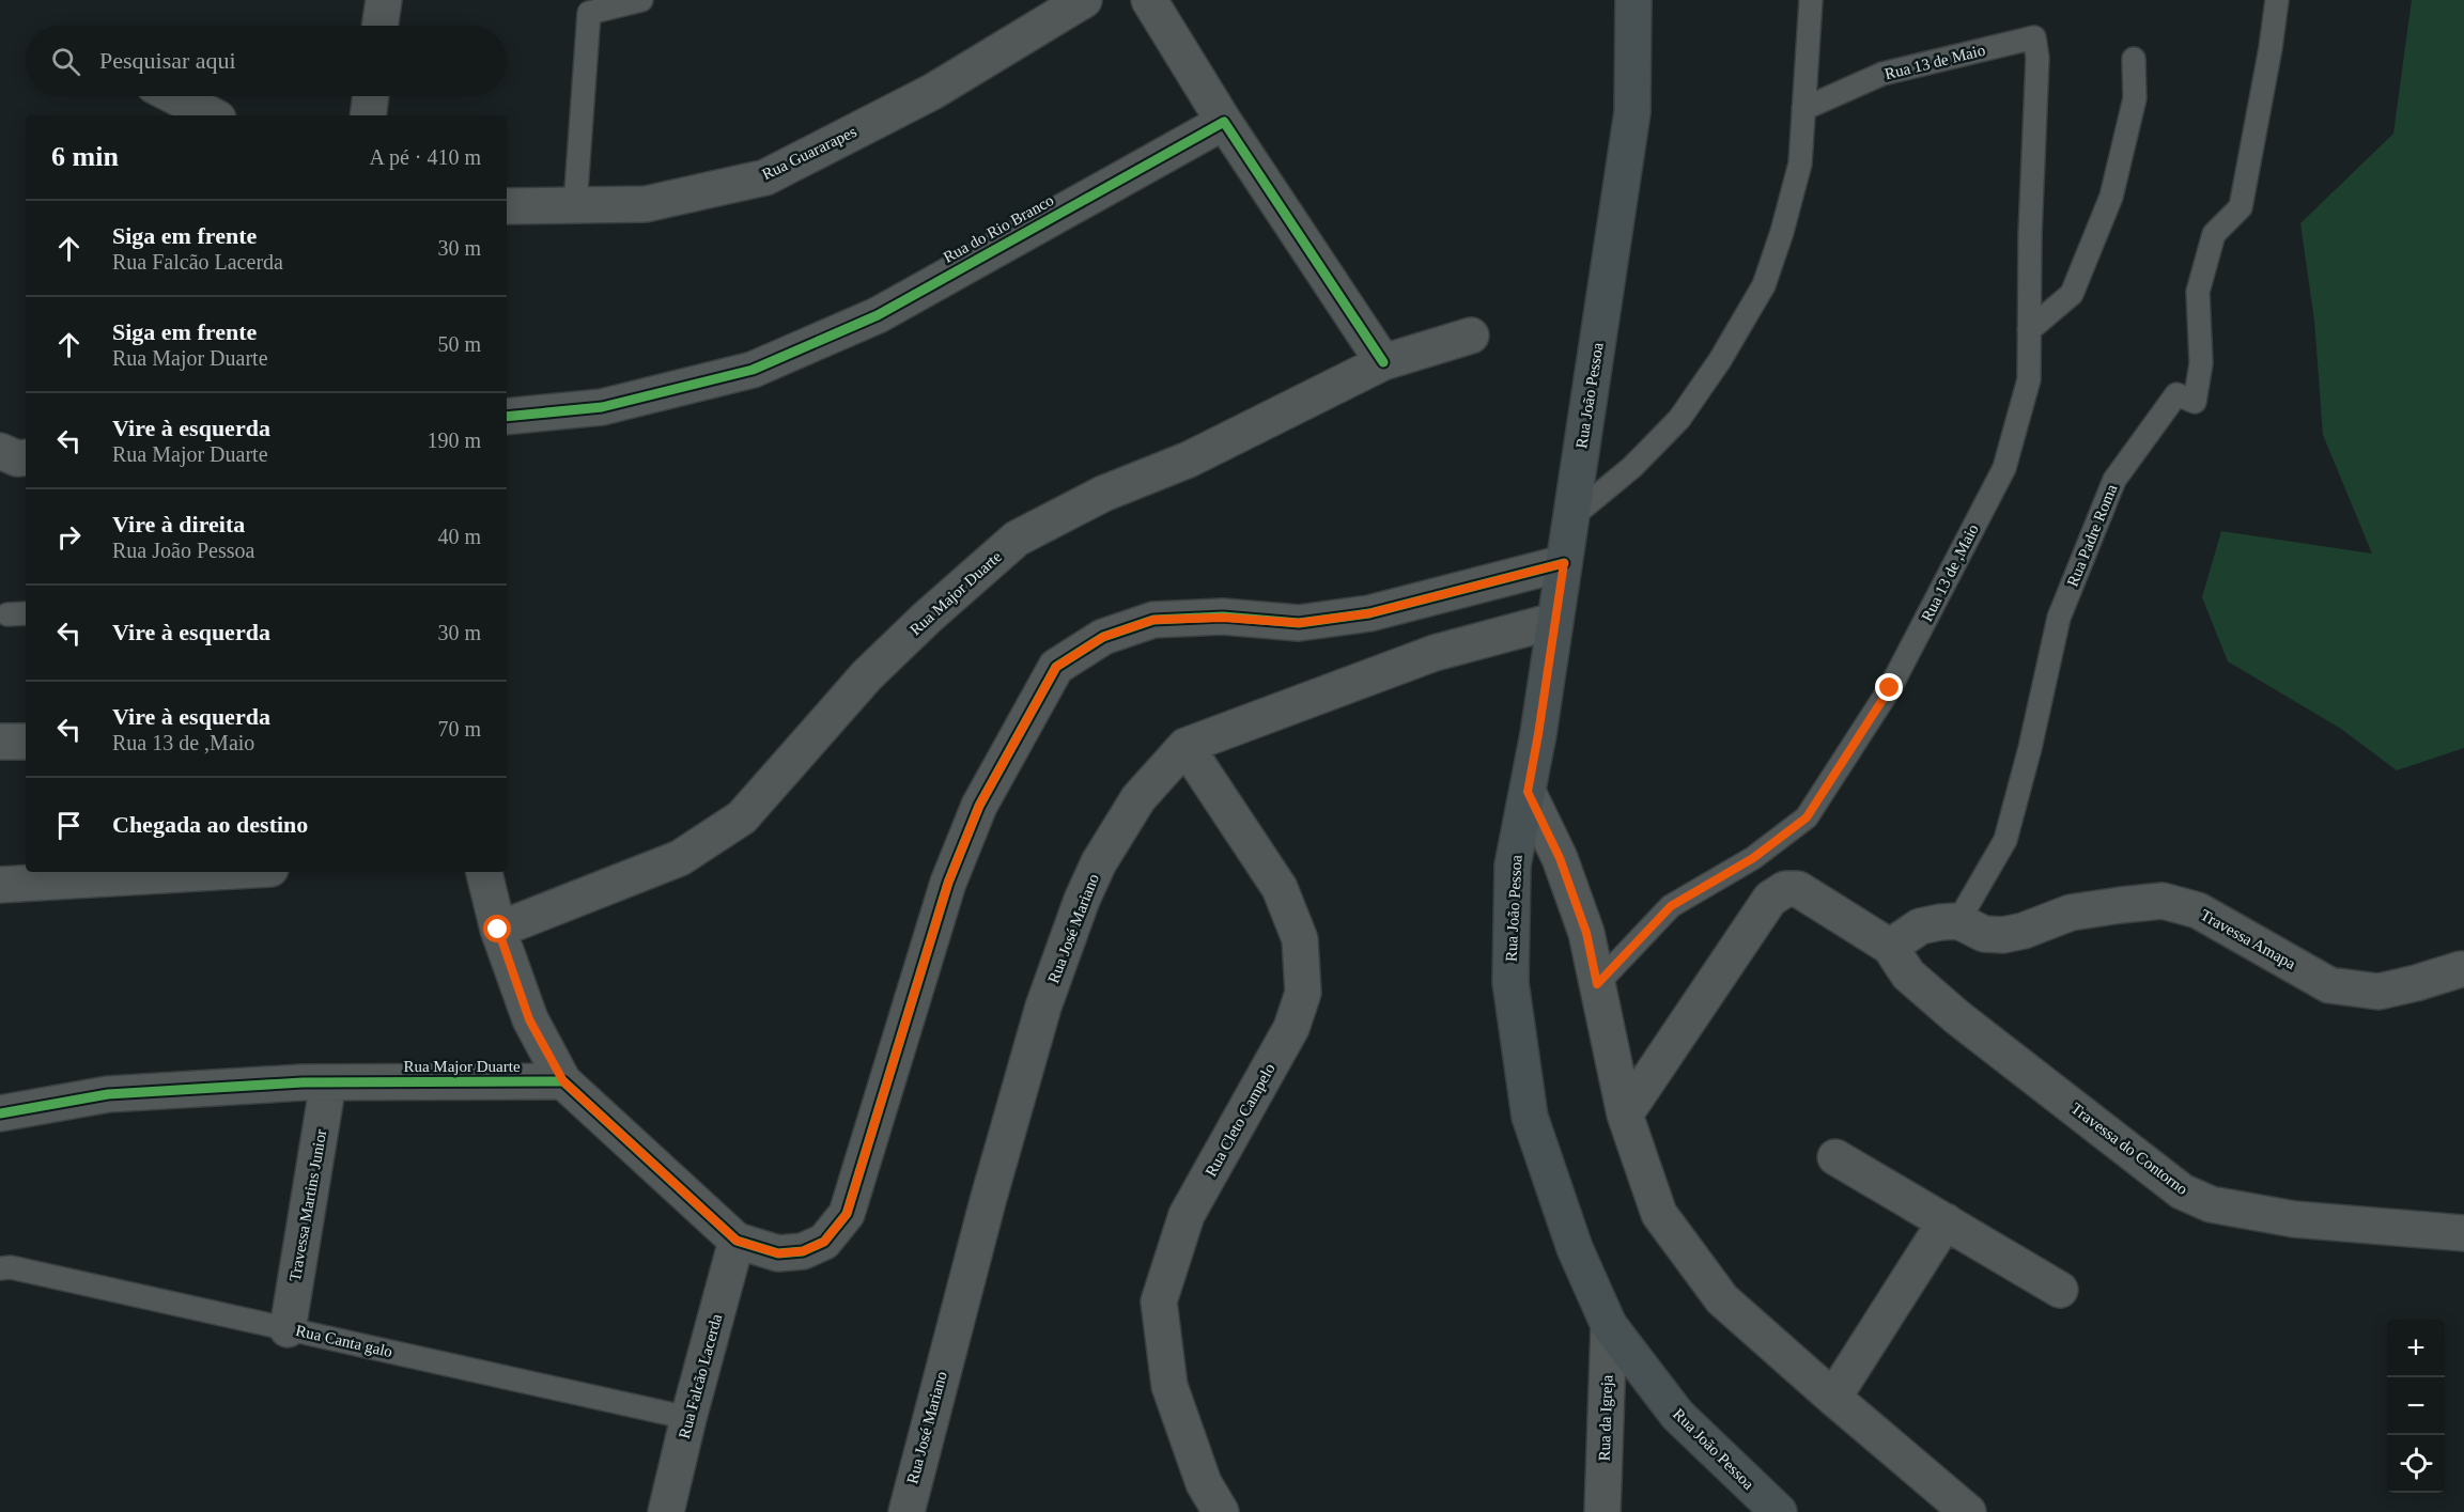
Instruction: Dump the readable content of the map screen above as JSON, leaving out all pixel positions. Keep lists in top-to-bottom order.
{
  "streets": {
    "main road": ["Rua João Pessoa"],
    "street": [
      "Rua Guararapes",
      "Rua do Rio Branco",
      "Rua Major Duarte",
      "Rua José Mariano",
      "Travessa Amapa",
      "Rua Cleto Campelo",
      "Travessa do Contorno",
      "Travessa Martins Junior",
      "Rua Falcão Lacerda",
      "Rua da Igreja"
    ],
    "lane": [
      "Rua 13 de Maio",
      "Rua Padre Roma",
      "Rua 13 de ,Maio",
      "Rua Canta galo"
    ]
  },
  "crossings": [
    ["Rua 13 de Maio", "Rua 13 de ,Maio"],
    ["Rua João Pessoa", "Rua José Mariano"],
    ["Rua João Pessoa", "Rua da Igreja"],
    ["Rua Padre Roma", "Travessa Amapa"],
    ["Rua Major Duarte", "Travessa Martins Junior"],
    ["Rua José Mariano", "Rua Cleto Campelo"],
    ["Travessa Martins Junior", "Rua Canta galo"],
    ["Rua Canta galo", "Rua Falcão Lacerda"]
  ],
  "page": {
    "search": "Pesquisar aqui",
    "heading": ["6 min", "A pé · 410 m"],
    "list": [
      ["Siga em frente", "Rua Falcão Lacerda", "30 m"],
      ["Siga em frente", "Rua Major Duarte", "50 m"],
      ["Vire à esquerda", "Rua Major Duarte", "190 m"],
      ["Vire à direita", "Rua João Pessoa", "40 m"],
      ["Vire à esquerda", "30 m"],
      ["Vire à esquerda", "Rua 13 de ,Maio", "70 m"],
      "Chegada ao destino"
    ],
    "map_buttons": ["+", "−"]
  }
}
